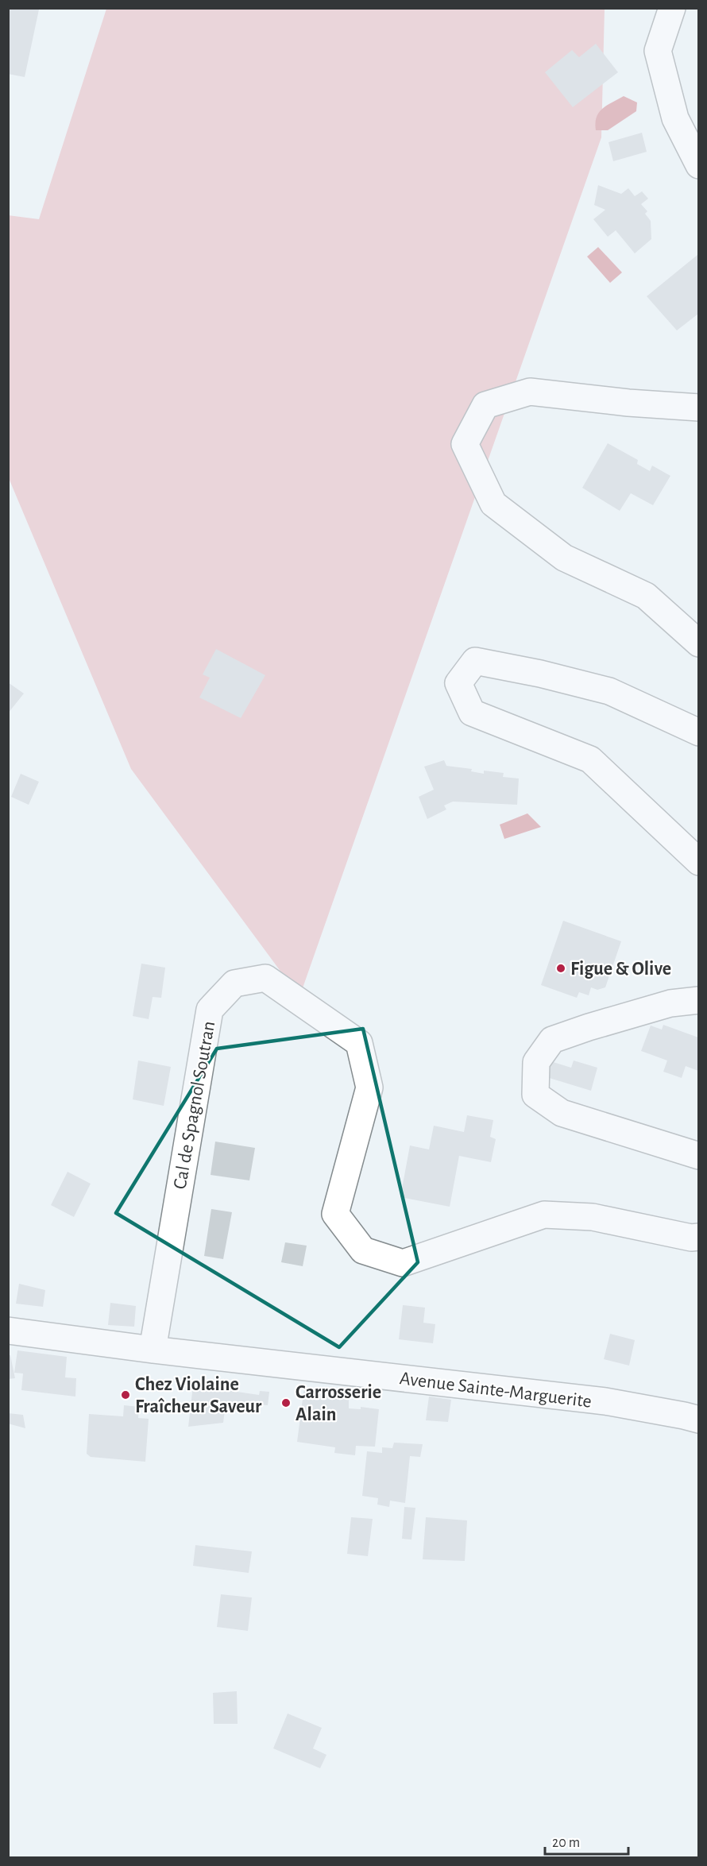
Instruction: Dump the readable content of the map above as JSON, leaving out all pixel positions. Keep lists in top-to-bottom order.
{
  "streets": {
    "street": ["Cal de Spagnol Soutran", "Avenue Sainte-Marguerite"]
  },
  "crossings": [
    ["Cal de Spagnol Soutran", "Avenue Sainte-Marguerite"]
  ],
  "places": ["Figue & Olive", "Chez Violaine Fraîcheur Saveur", "Carrosserie Alain"],
  "scale_bar": "20 m"
}
